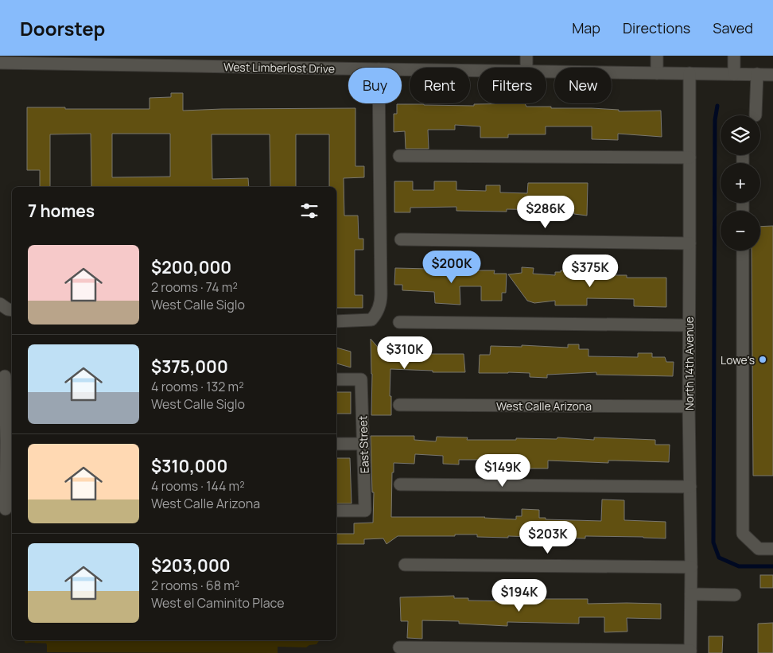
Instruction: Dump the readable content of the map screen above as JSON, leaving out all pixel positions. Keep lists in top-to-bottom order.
{
  "streets": {
    "street": [
      "West Limberlost Drive",
      "North 14th Avenue",
      "West Calle Arizona",
      "East Street"
    ]
  },
  "crossings": [
    ["West Limberlost Drive", "North 14th Avenue"],
    ["North 14th Avenue", "West Calle Arizona"]
  ],
  "places": ["Lowe's"],
  "page": {
    "header": "Doorstep",
    "nav": ["Map", "Directions", "Saved"],
    "chip": [
      "Buy",
      "Rent",
      "Filters",
      "New"
    ],
    "map_buttons": ["+", "−"],
    "heading": "7 homes",
    "price": [
      "$286K",
      "$200K",
      "$375K",
      "$310K",
      "$149K",
      "$203K",
      "$194K"
    ],
    "list": [
      {
        "name": "$200,000",
        "note": "2 rooms · 74 m² · West Calle Siglo"
      },
      {
        "name": "$375,000",
        "note": "4 rooms · 132 m² · West Calle Siglo"
      },
      {
        "name": "$310,000",
        "note": "4 rooms · 144 m² · West Calle Arizona"
      },
      {
        "name": "$203,000",
        "note": "2 rooms · 68 m² · West el Caminito Place"
      }
    ]
  }
}
